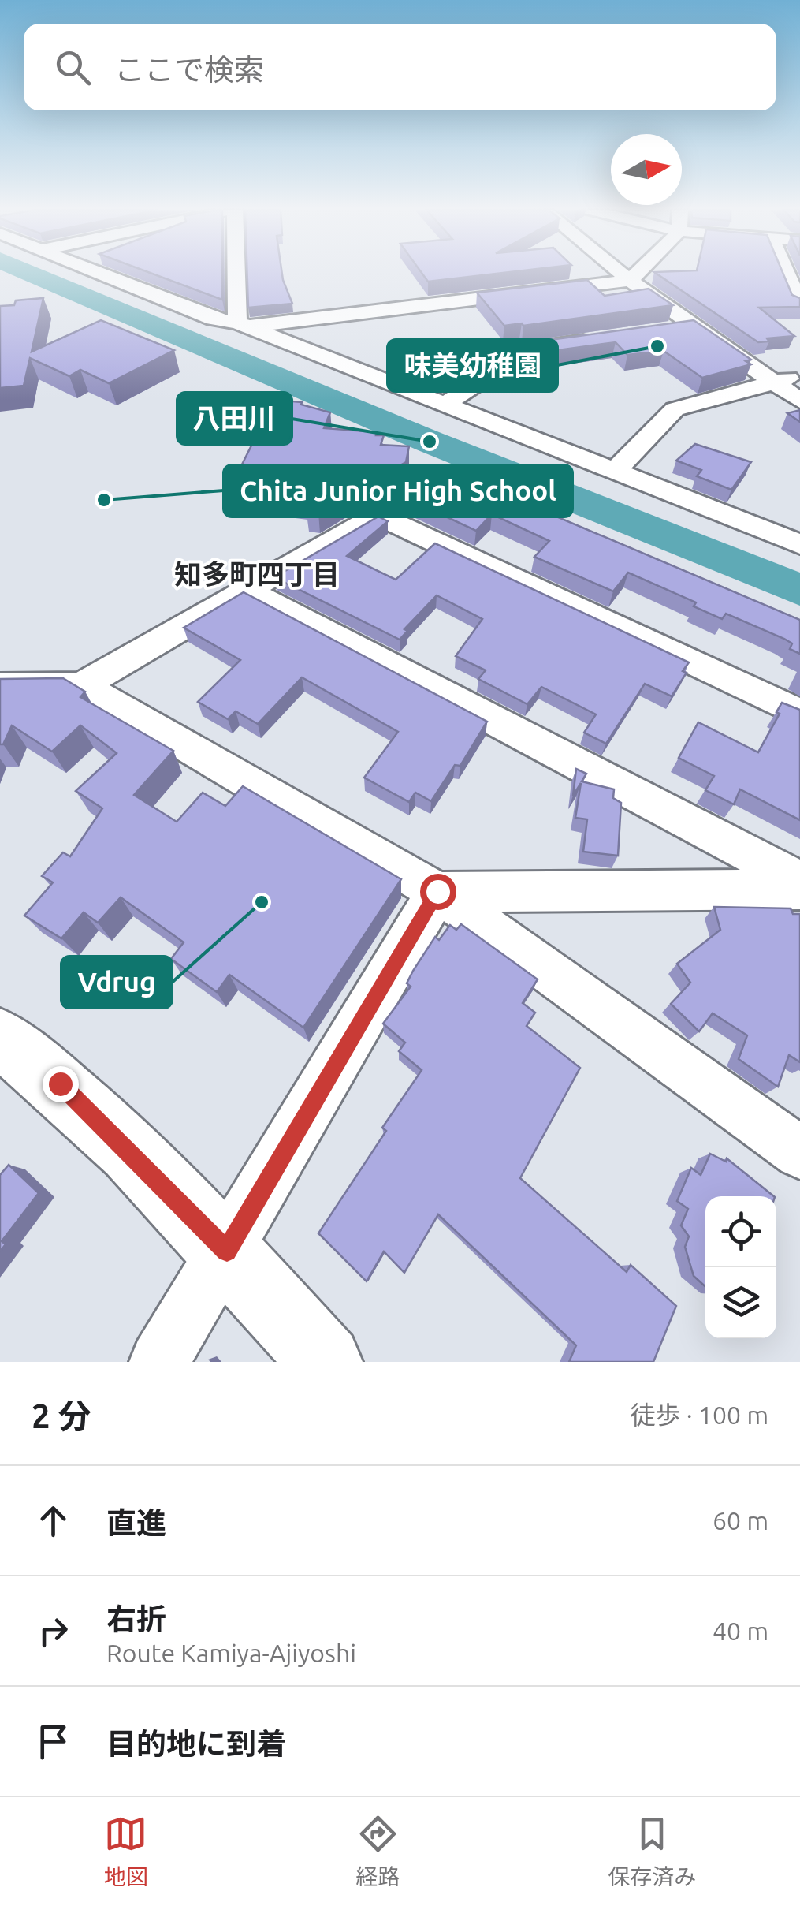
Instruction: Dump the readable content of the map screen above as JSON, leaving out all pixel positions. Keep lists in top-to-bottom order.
{
  "districts": ["知多町四丁目"],
  "places": [
    "味美幼稚園",
    "八田川",
    "Chita Junior High School",
    "Vdrug"
  ],
  "north": "right",
  "page": {
    "search": "ここで検索",
    "heading": ["2 分", "徒歩 · 100 m"],
    "list": [
      ["直進", "60 m"],
      ["右折", "Route Kamiya-Ajiyoshi", "40 m"],
      "目的地に到着"
    ],
    "nav": ["地図", "経路", "保存済み"]
  }
}
